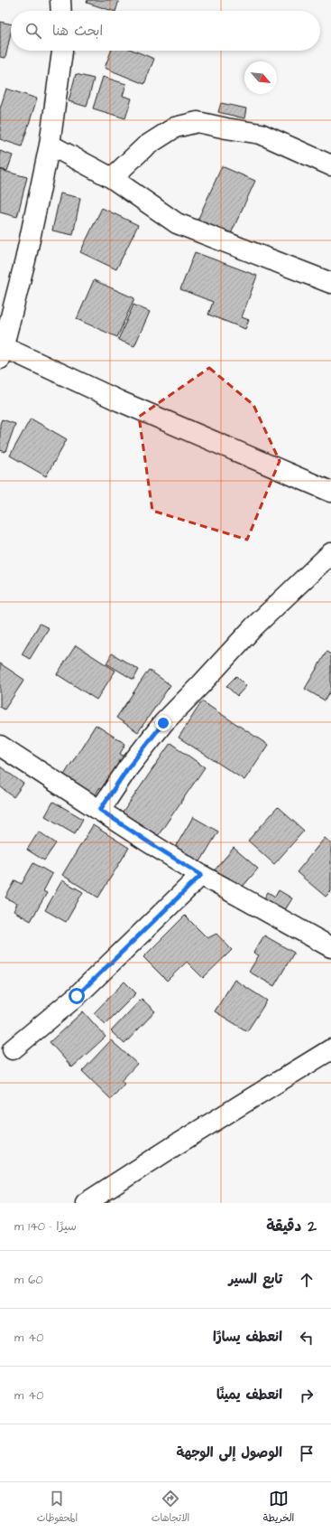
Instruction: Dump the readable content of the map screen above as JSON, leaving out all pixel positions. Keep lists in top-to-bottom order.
{
  "north": "bottom right",
  "page": {
    "search": "ابحث هنا",
    "heading": ["2 دقيقة", "سيرًا · 140 m"],
    "list": [
      ["تابع السير", "60 m"],
      ["انعطف يسارًا", "40 m"],
      ["انعطف يمينًا", "40 m"],
      "الوصول إلى الوجهة"
    ],
    "nav": ["الخريطة", "الاتجاهات", "المحفوظات"]
  }
}
